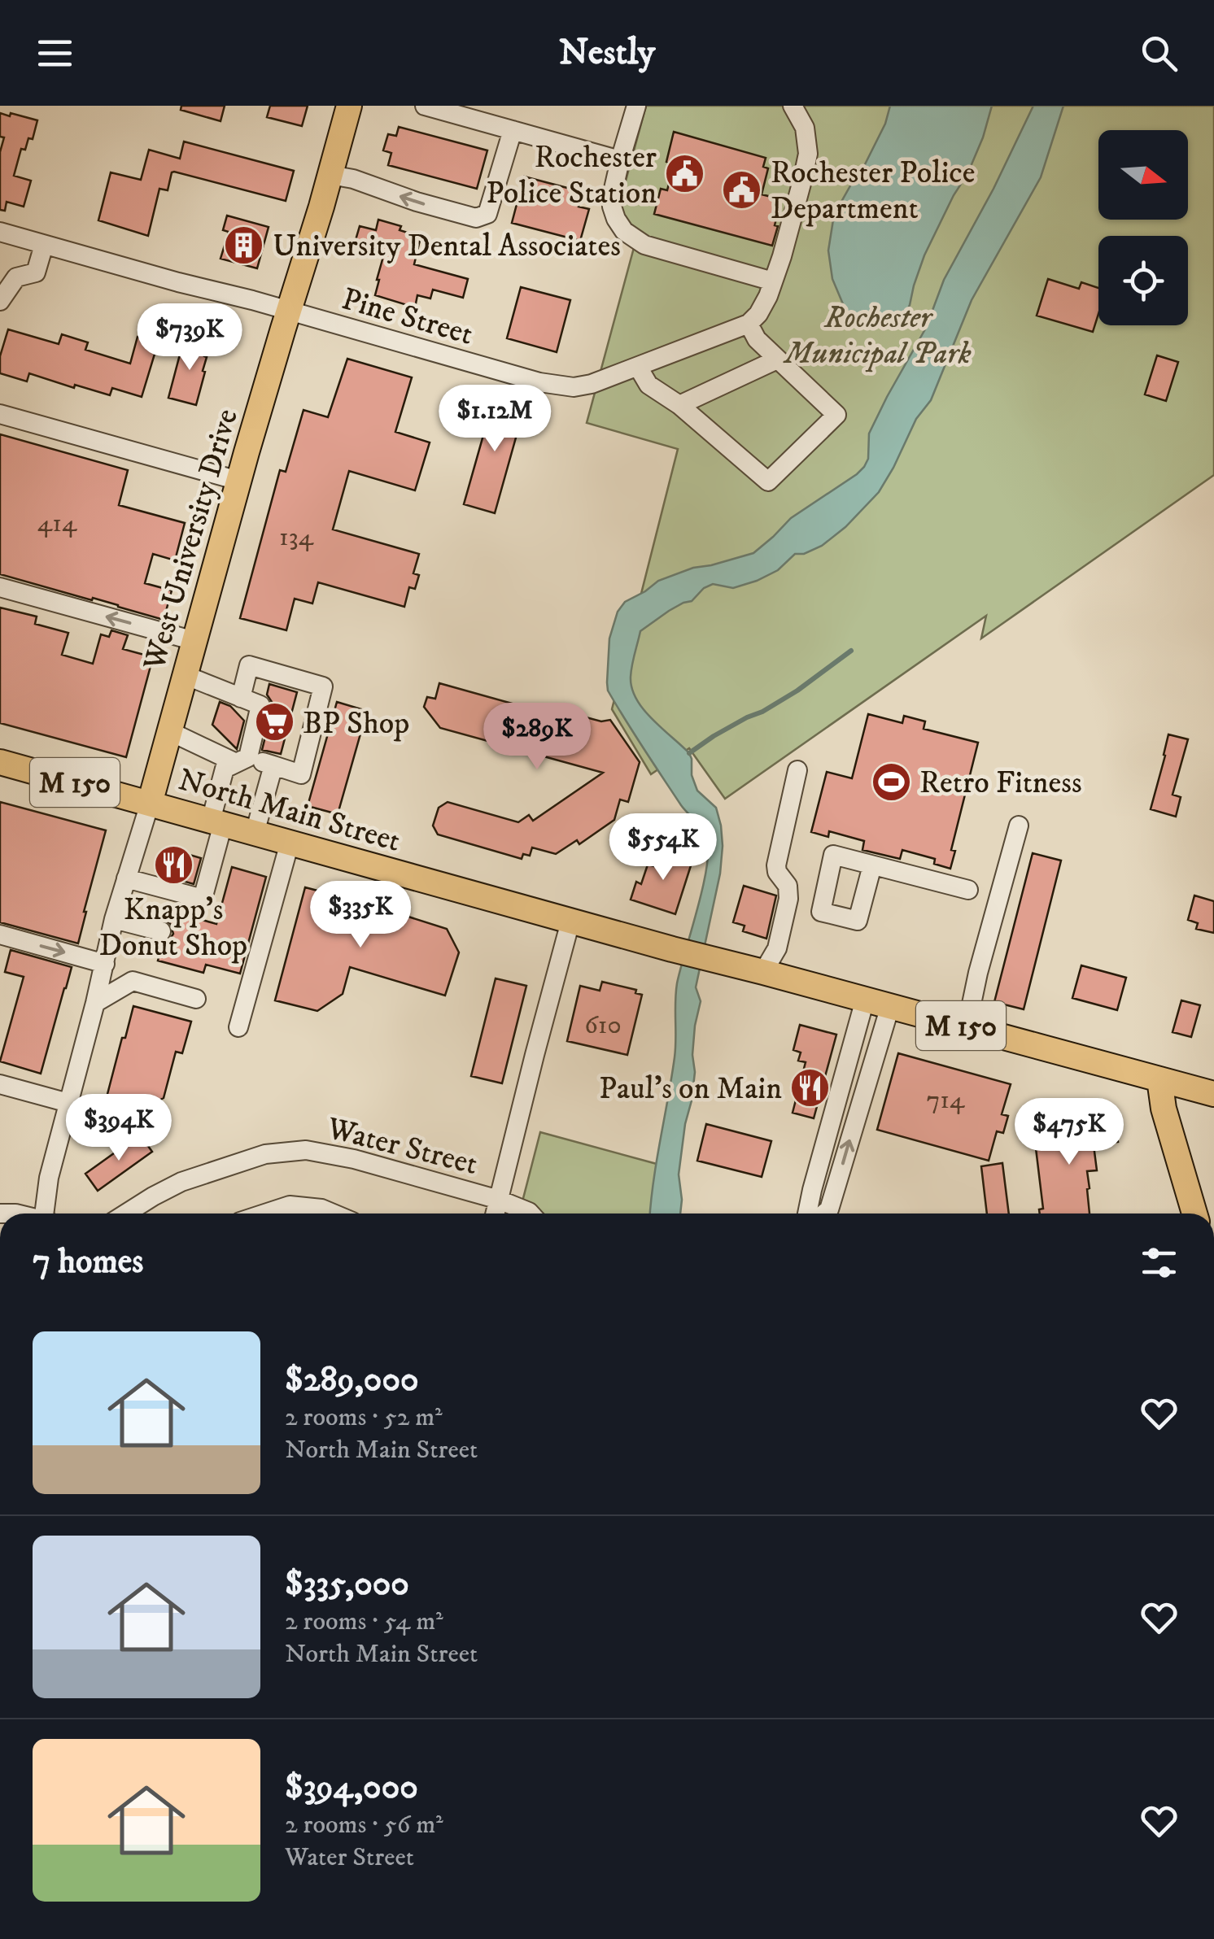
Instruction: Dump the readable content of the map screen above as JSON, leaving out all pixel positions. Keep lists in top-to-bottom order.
{
  "streets": {
    "main road": ["West University Drive", "M 150", "North Main Street"],
    "street": ["Pine Street", "Water Street"]
  },
  "crossings": [
    ["Pine Street", "West University Drive"],
    ["West University Drive", "M 150"],
    ["West University Drive", "North Main Street"],
    ["M 150", "North Main Street"]
  ],
  "parks": ["Rochester Municipal Park"],
  "places": {
    "public building": ["Rochester Police Station", "Rochester Police Department"],
    "building": ["University Dental Associates"],
    "supermarket": ["BP Shop"],
    "sports": ["Retro Fitness"],
    "restaurant": ["Knapp's Donut Shop", "Paul's on Main"]
  },
  "house_numbers": [
    "414",
    "134",
    "610",
    "714"
  ],
  "north": "right",
  "page": {
    "header": "Nestly",
    "price": [
      "$739K",
      "$1.12M",
      "$289K",
      "$554K",
      "$335K",
      "$394K",
      "$475K"
    ],
    "heading": "7 homes",
    "list": [
      {
        "name": "$289,000",
        "note": "2 rooms · 52 m² · North Main Street"
      },
      {
        "name": "$335,000",
        "note": "2 rooms · 54 m² · North Main Street"
      },
      {
        "name": "$394,000",
        "note": "2 rooms · 56 m² · Water Street"
      }
    ]
  }
}
